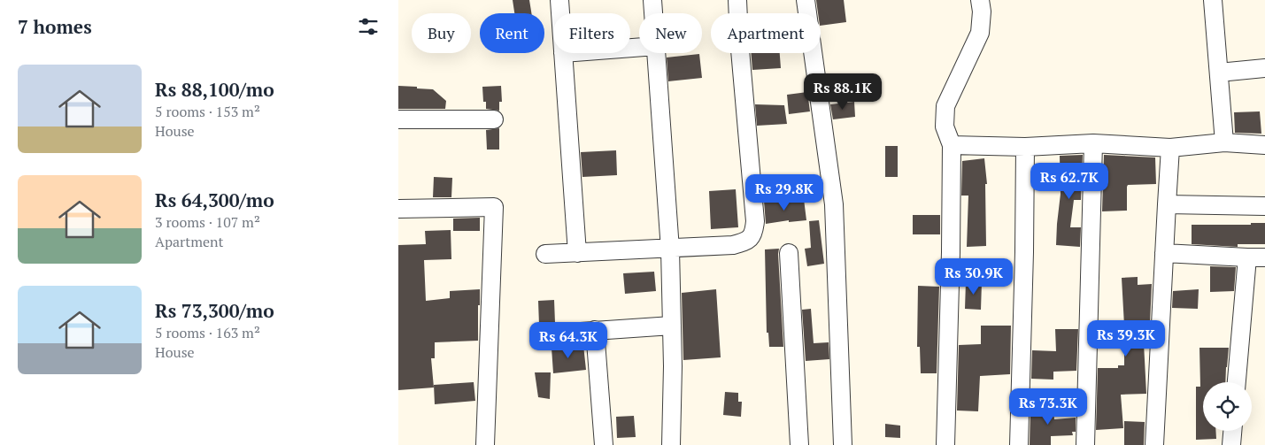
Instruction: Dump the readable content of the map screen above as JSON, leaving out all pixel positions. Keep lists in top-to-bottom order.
{
  "page": {
    "heading": "7 homes",
    "chip": [
      "Buy",
      "Rent",
      "Filters",
      "New",
      "Apartment"
    ],
    "list": [
      {
        "name": "Rs 88,100/mo",
        "note": "5 rooms · 153 m² · House"
      },
      {
        "name": "Rs 64,300/mo",
        "note": "3 rooms · 107 m² · Apartment"
      },
      {
        "name": "Rs 73,300/mo",
        "note": "5 rooms · 163 m² · House"
      }
    ],
    "price": [
      "Rs 88.1K",
      "Rs 62.7K",
      "Rs 29.8K",
      "Rs 30.9K",
      "Rs 39.3K",
      "Rs 64.3K",
      "Rs 73.3K"
    ]
  }
}
